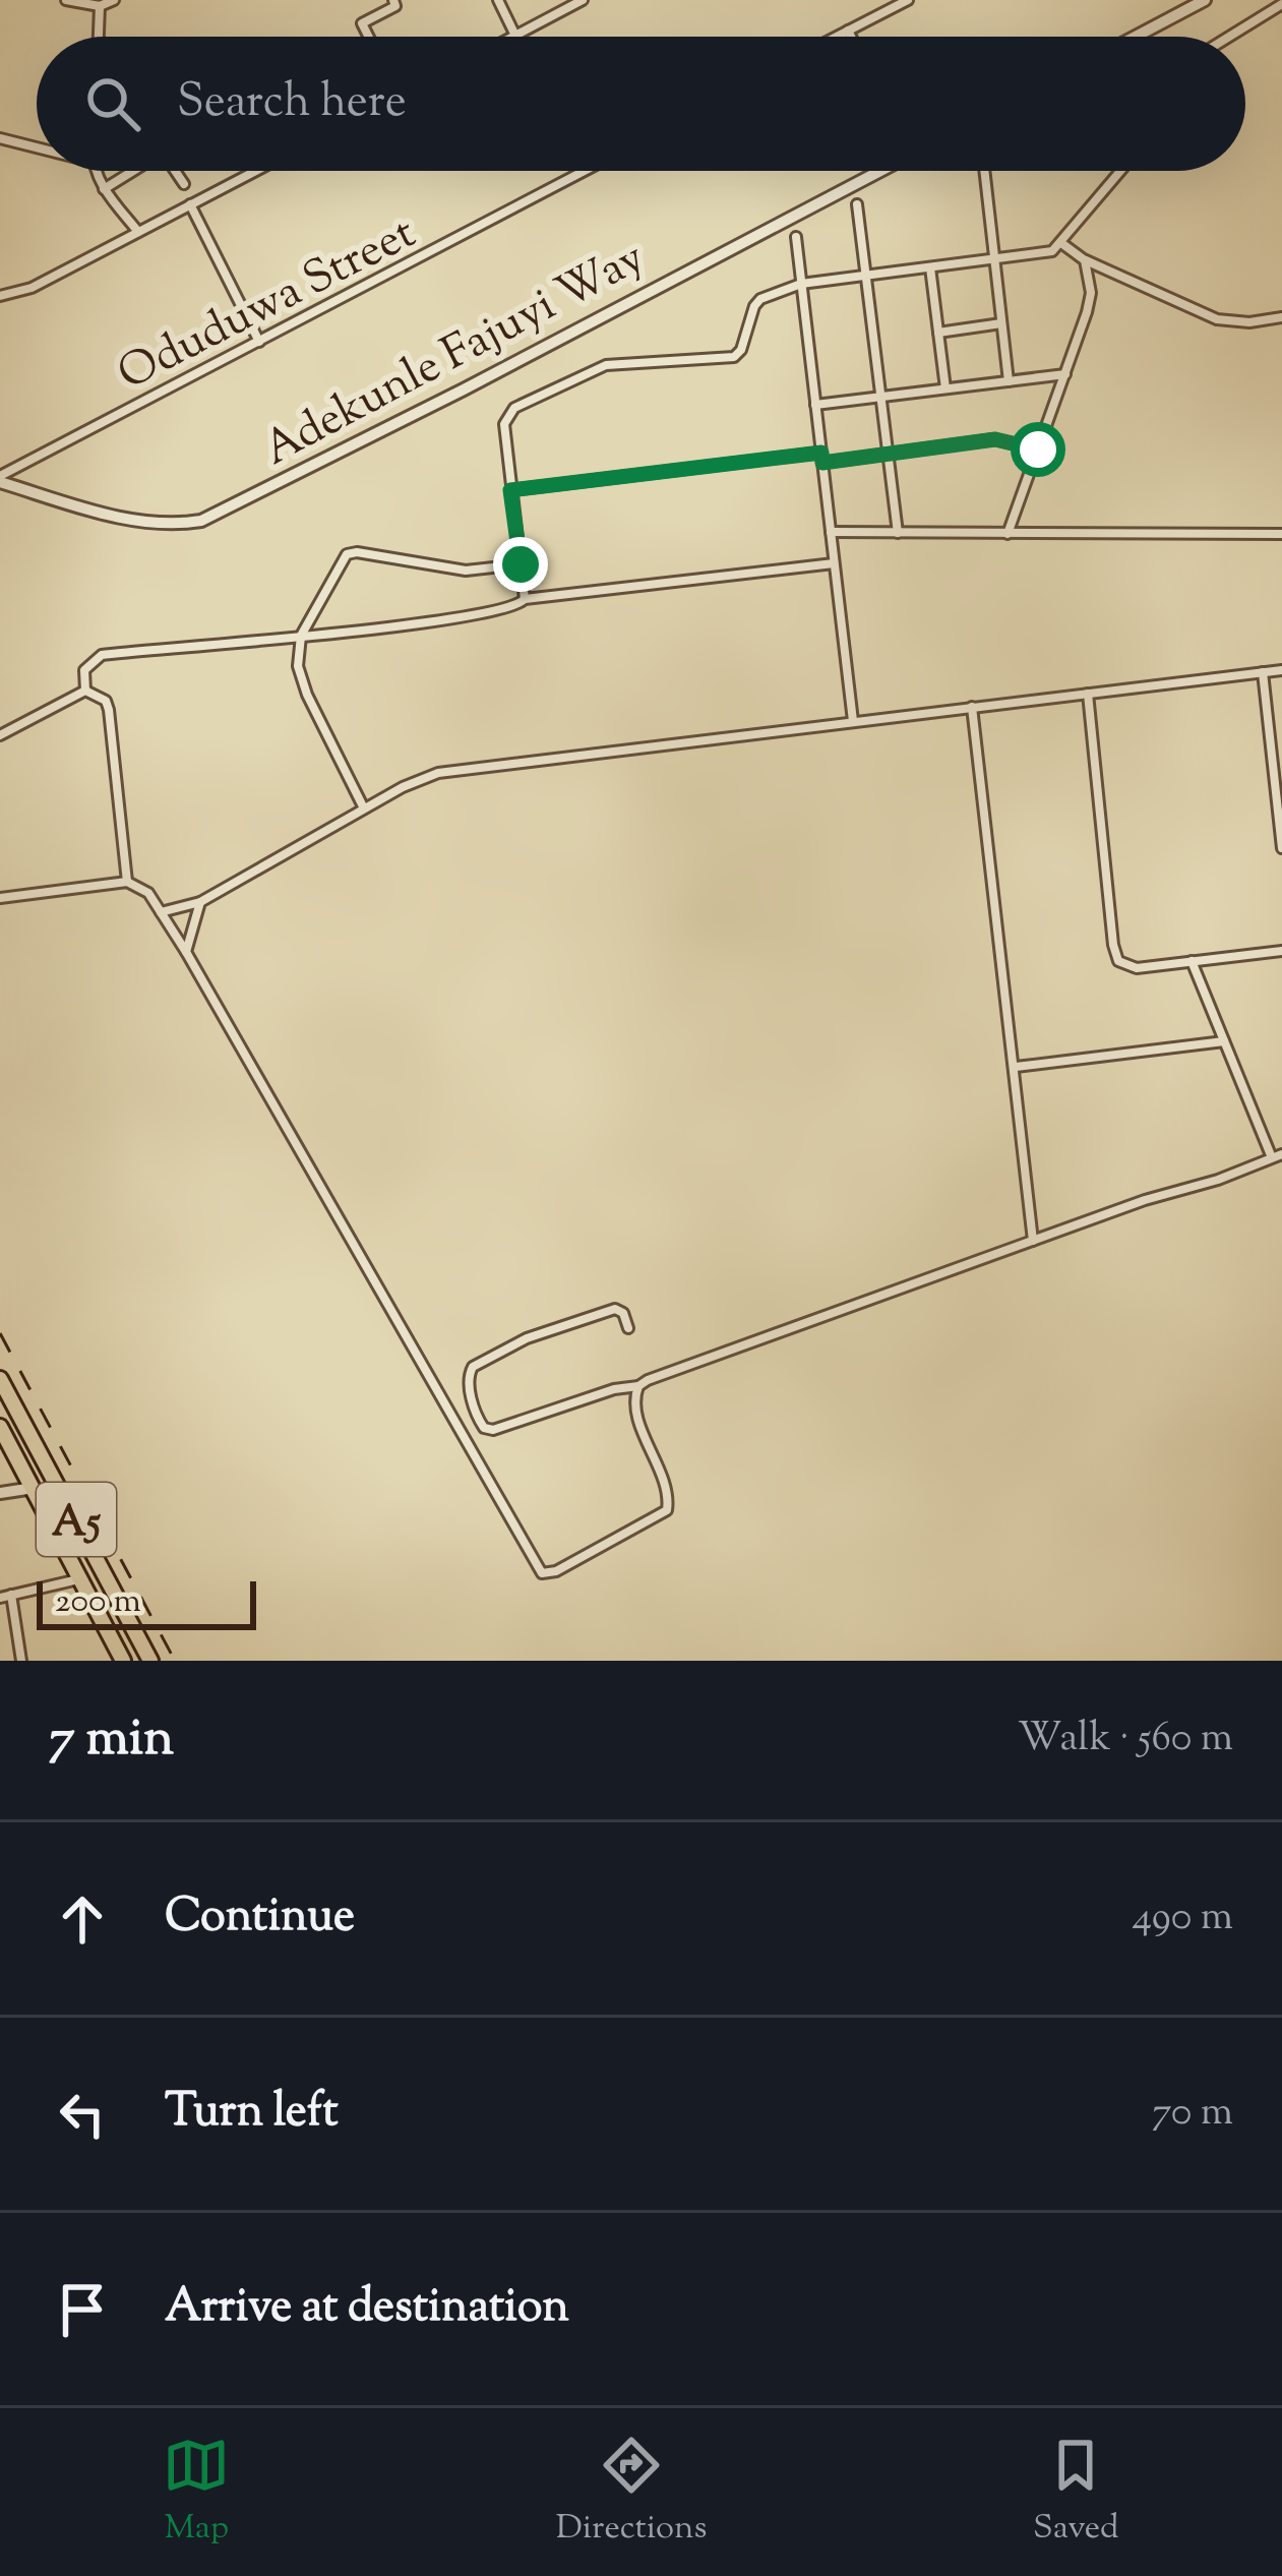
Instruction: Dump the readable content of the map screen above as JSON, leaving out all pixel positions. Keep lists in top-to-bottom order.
{
  "streets": {
    "highway": ["A5"],
    "street": ["Oduduwa Street", "Adekunle Fajuyi Way"]
  },
  "crossings": [
    ["Oduduwa Street", "Adekunle Fajuyi Way"]
  ],
  "scale_bar": "200 m",
  "page": {
    "search": "Search here",
    "scale": "200 m",
    "heading": ["7 min", "Walk · 560 m"],
    "list": [
      ["Continue", "490 m"],
      ["Turn left", "70 m"],
      "Arrive at destination"
    ],
    "nav": ["Map", "Directions", "Saved"]
  }
}
